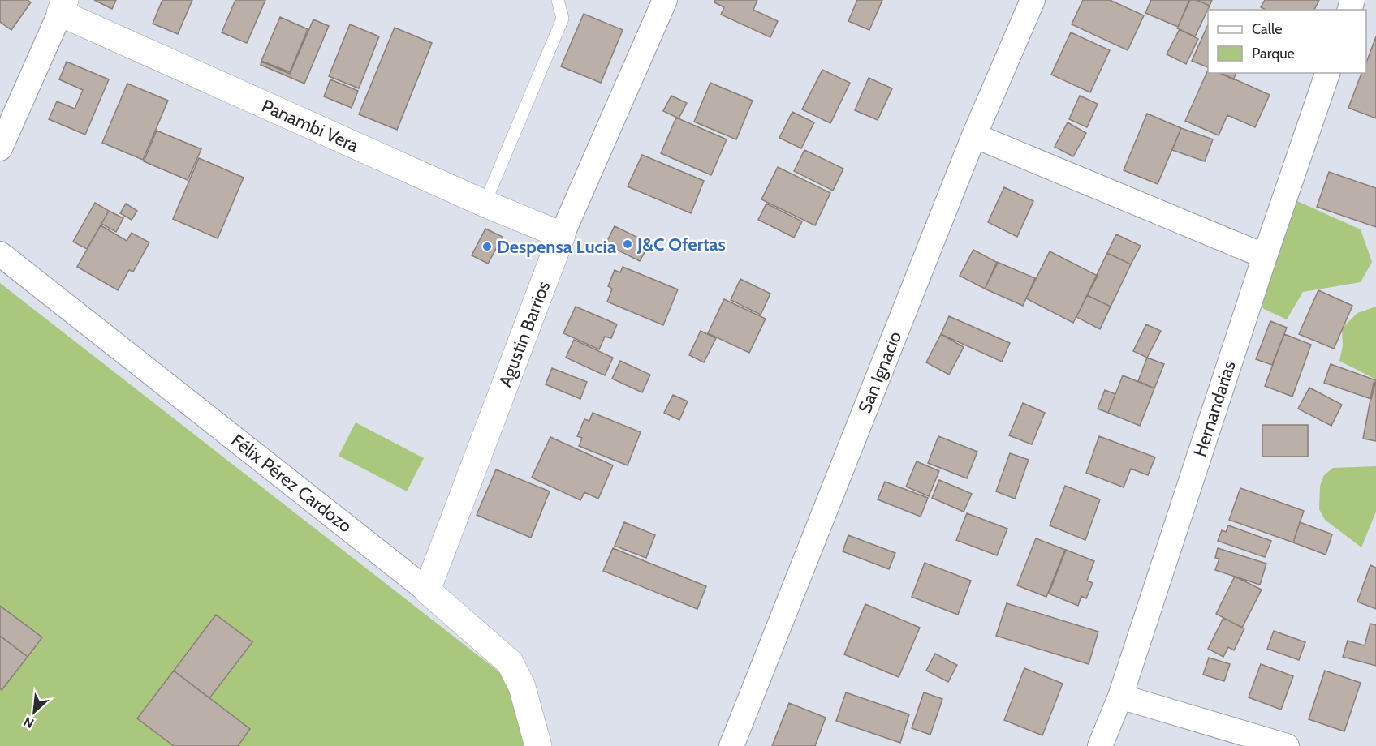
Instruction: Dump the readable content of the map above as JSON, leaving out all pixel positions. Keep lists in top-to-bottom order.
{
  "streets": {
    "street": [
      "Panambi Vera",
      "Agustin Barrios",
      "San Ignacio",
      "Hernandarias",
      "Félix Pérez Cardozo"
    ]
  },
  "crossings": [
    ["Panambi Vera", "Agustin Barrios"],
    ["Agustin Barrios", "Félix Pérez Cardozo"]
  ],
  "places": ["J&C Ofertas", "Despensa Lucia"],
  "legend": ["Calle", "Parque"],
  "north": "bottom left"
}
